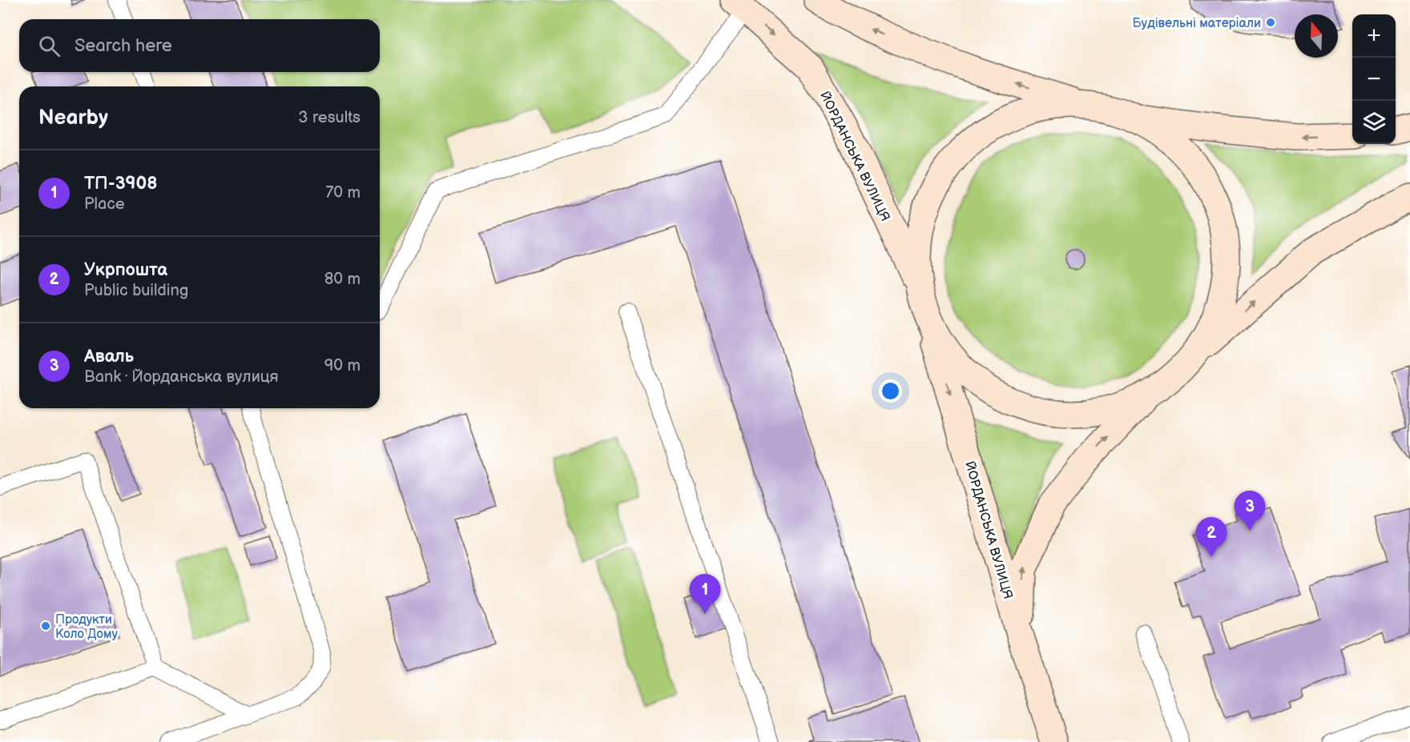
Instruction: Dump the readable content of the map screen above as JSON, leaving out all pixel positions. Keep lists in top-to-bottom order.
{
  "streets": {
    "main road": ["ЙОРДАНСЬКА ВУЛИЦЯ"]
  },
  "places": ["Будівельні матеріали", "Продукти Коло Дому"],
  "north": "top",
  "page": {
    "map_buttons": ["+", "−"],
    "search": "Search here",
    "heading": ["Nearby", "3 results"],
    "list": [
      {
        "mark": "1",
        "name": "ТП-3908",
        "note": "Place",
        "value": "70 m"
      },
      {
        "mark": "2",
        "name": "Укрпошта",
        "note": "Public building",
        "value": "80 m"
      },
      {
        "mark": "3",
        "name": "Аваль",
        "note": "Bank · Йорданська вулиця",
        "value": "90 m"
      }
    ],
    "pins": ["3", "2", "1"]
  }
}
